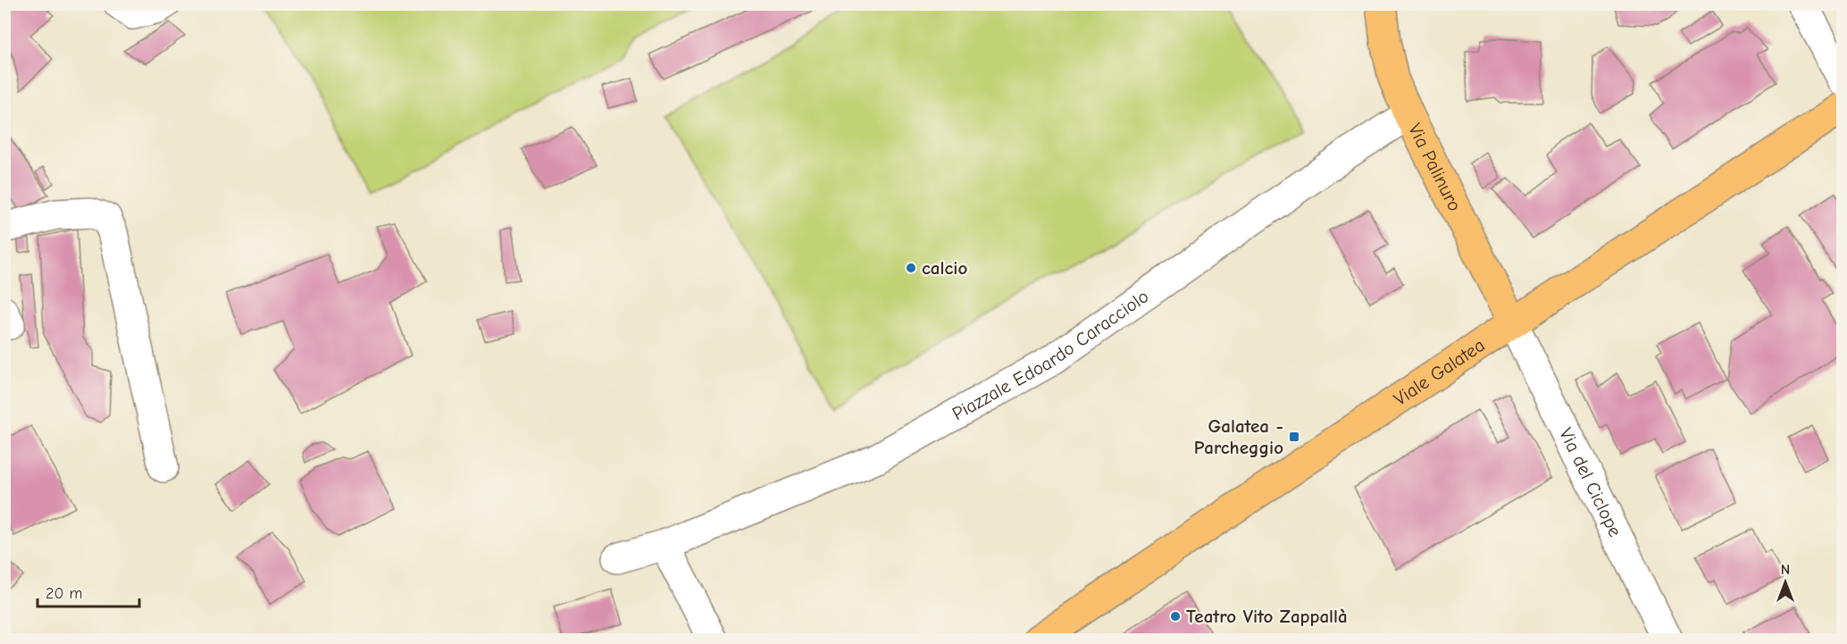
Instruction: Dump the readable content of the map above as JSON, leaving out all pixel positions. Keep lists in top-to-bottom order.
{
  "streets": {
    "main road": ["Via Palinuro", "Viale Galatea"],
    "street": ["Piazzale Edoardo Caracciolo", "Via del Ciclope"]
  },
  "crossings": [
    ["Via Palinuro", "Piazzale Edoardo Caracciolo"],
    ["Via Palinuro", "Viale Galatea"],
    ["Via Palinuro", "Via del Ciclope"],
    ["Viale Galatea", "Via del Ciclope"]
  ],
  "places": {
    "other": ["calcio", "Teatro Vito Zappallà"],
    "transit": ["Galatea - Parcheggio"]
  },
  "scale_bar": "20 m",
  "north": "top"
}
